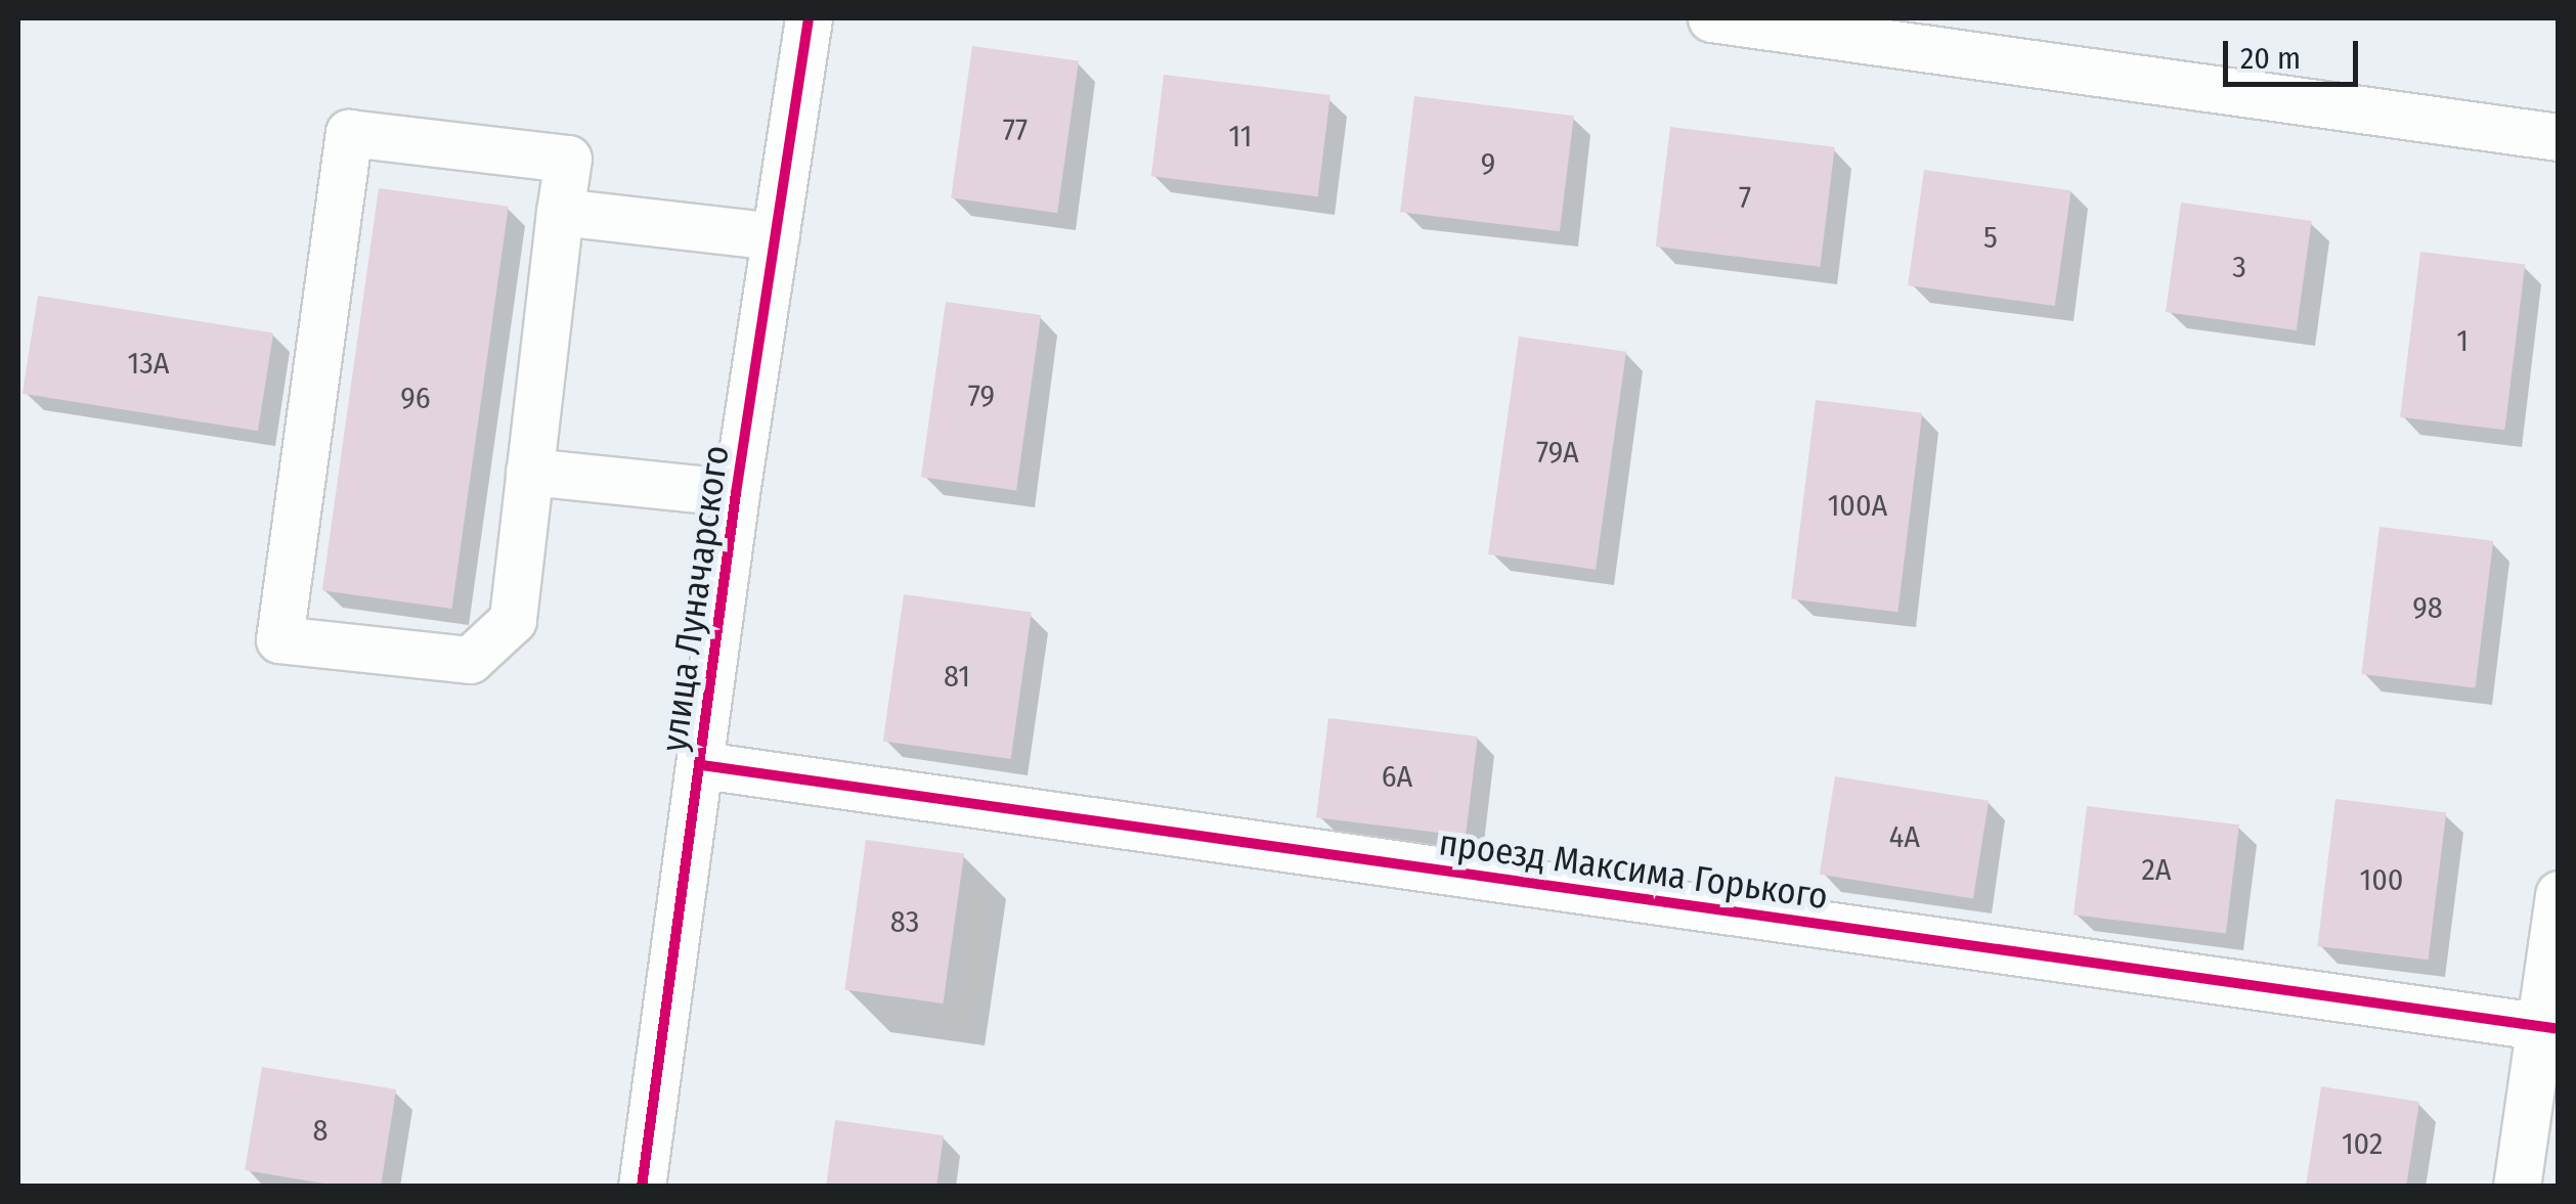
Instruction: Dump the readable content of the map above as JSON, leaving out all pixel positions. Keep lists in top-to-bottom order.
{
  "streets": {
    "street": ["улица Луначарского", "проезд Максима Горького"]
  },
  "crossings": [
    ["улица Луначарского", "проезд Максима Горького"]
  ],
  "house_numbers": [
    "77",
    "11",
    "9",
    "7",
    "5",
    "3",
    "1",
    "13А",
    "79",
    "96",
    "79А",
    "100А",
    "98",
    "81",
    "6А",
    "4А",
    "2А",
    "100",
    "83",
    "8",
    "102"
  ],
  "scale_bar": "20 m"
}
